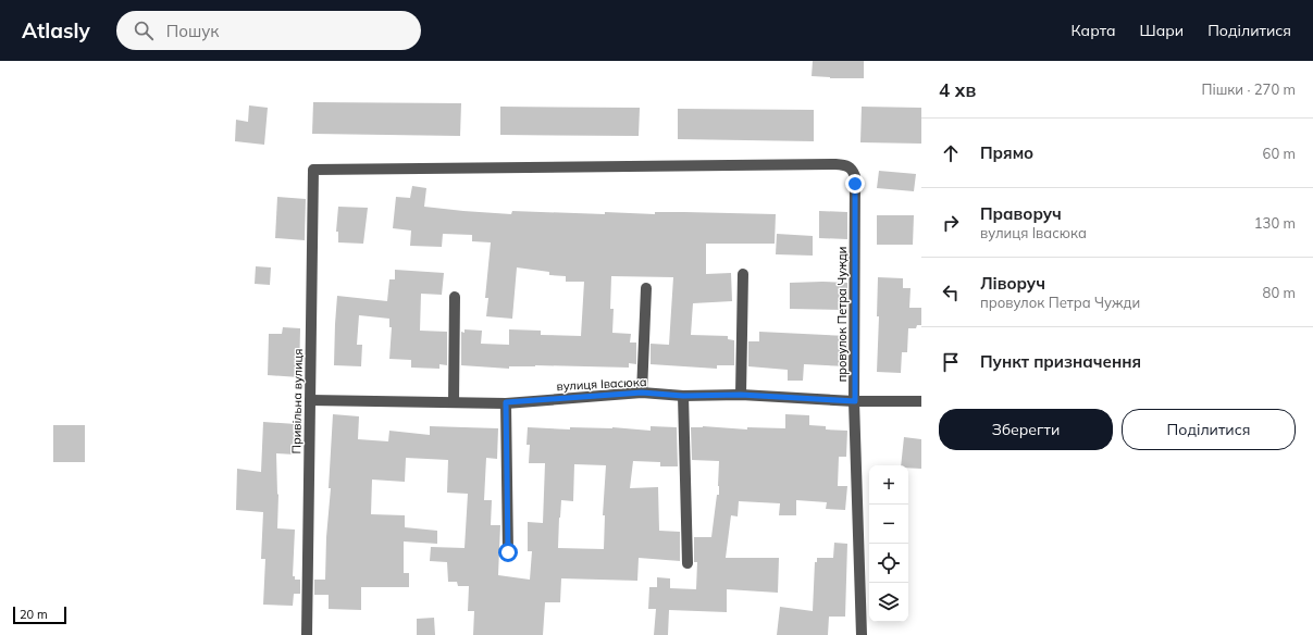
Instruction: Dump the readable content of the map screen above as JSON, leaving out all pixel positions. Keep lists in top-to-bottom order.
{
  "streets": {
    "street": ["провулок Петра Чужди", "вулиця Івасюка", "Привільна вулиця"]
  },
  "crossings": [
    ["провулок Петра Чужди", "вулиця Івасюка"],
    ["провулок Петра Чужди", "Привільна вулиця"],
    ["вулиця Івасюка", "Привільна вулиця"]
  ],
  "scale_bar": "20 m",
  "page": {
    "header": "Atlasly",
    "search": "Пошук",
    "nav": ["Карта", "Шари", "Поділитися"],
    "heading": ["4 хв", "Пішки · 270 m"],
    "list": [
      ["Прямо", "60 m"],
      ["Праворуч", "вулиця Івасюка", "130 m"],
      ["Ліворуч", "провулок Петра Чужди", "80 m"],
      "Пункт призначення"
    ],
    "buttons": ["Зберегти", "Поділитися"],
    "map_buttons": ["+", "−"],
    "scale": "20 m"
  }
}
